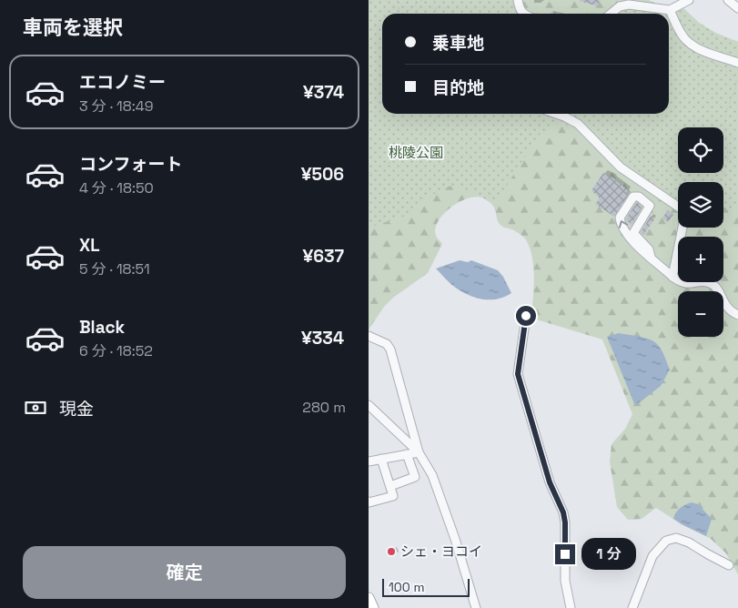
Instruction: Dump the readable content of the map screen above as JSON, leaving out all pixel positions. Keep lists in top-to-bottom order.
{
  "parks": ["桃陵公園"],
  "places": ["シェ・ヨコイ"],
  "scale_bar": "100 m",
  "page": {
    "heading": "車両を選択",
    "banner": ["乗車地", "目的地"],
    "list": [
      {
        "name": "エコノミー",
        "note": "3 分 · 18:49",
        "value": "¥374"
      },
      {
        "name": "コンフォート",
        "note": "4 分 · 18:50",
        "value": "¥506"
      },
      {
        "name": "XL",
        "note": "5 分 · 18:51",
        "value": "¥637"
      },
      {
        "name": "Black",
        "note": "6 分 · 18:52",
        "value": "¥334"
      }
    ],
    "map_buttons": ["+", "−"],
    "pay": ["現金", "280 m"],
    "buttons": "確定",
    "bubble": "1 分",
    "scale": "100 m"
  }
}
